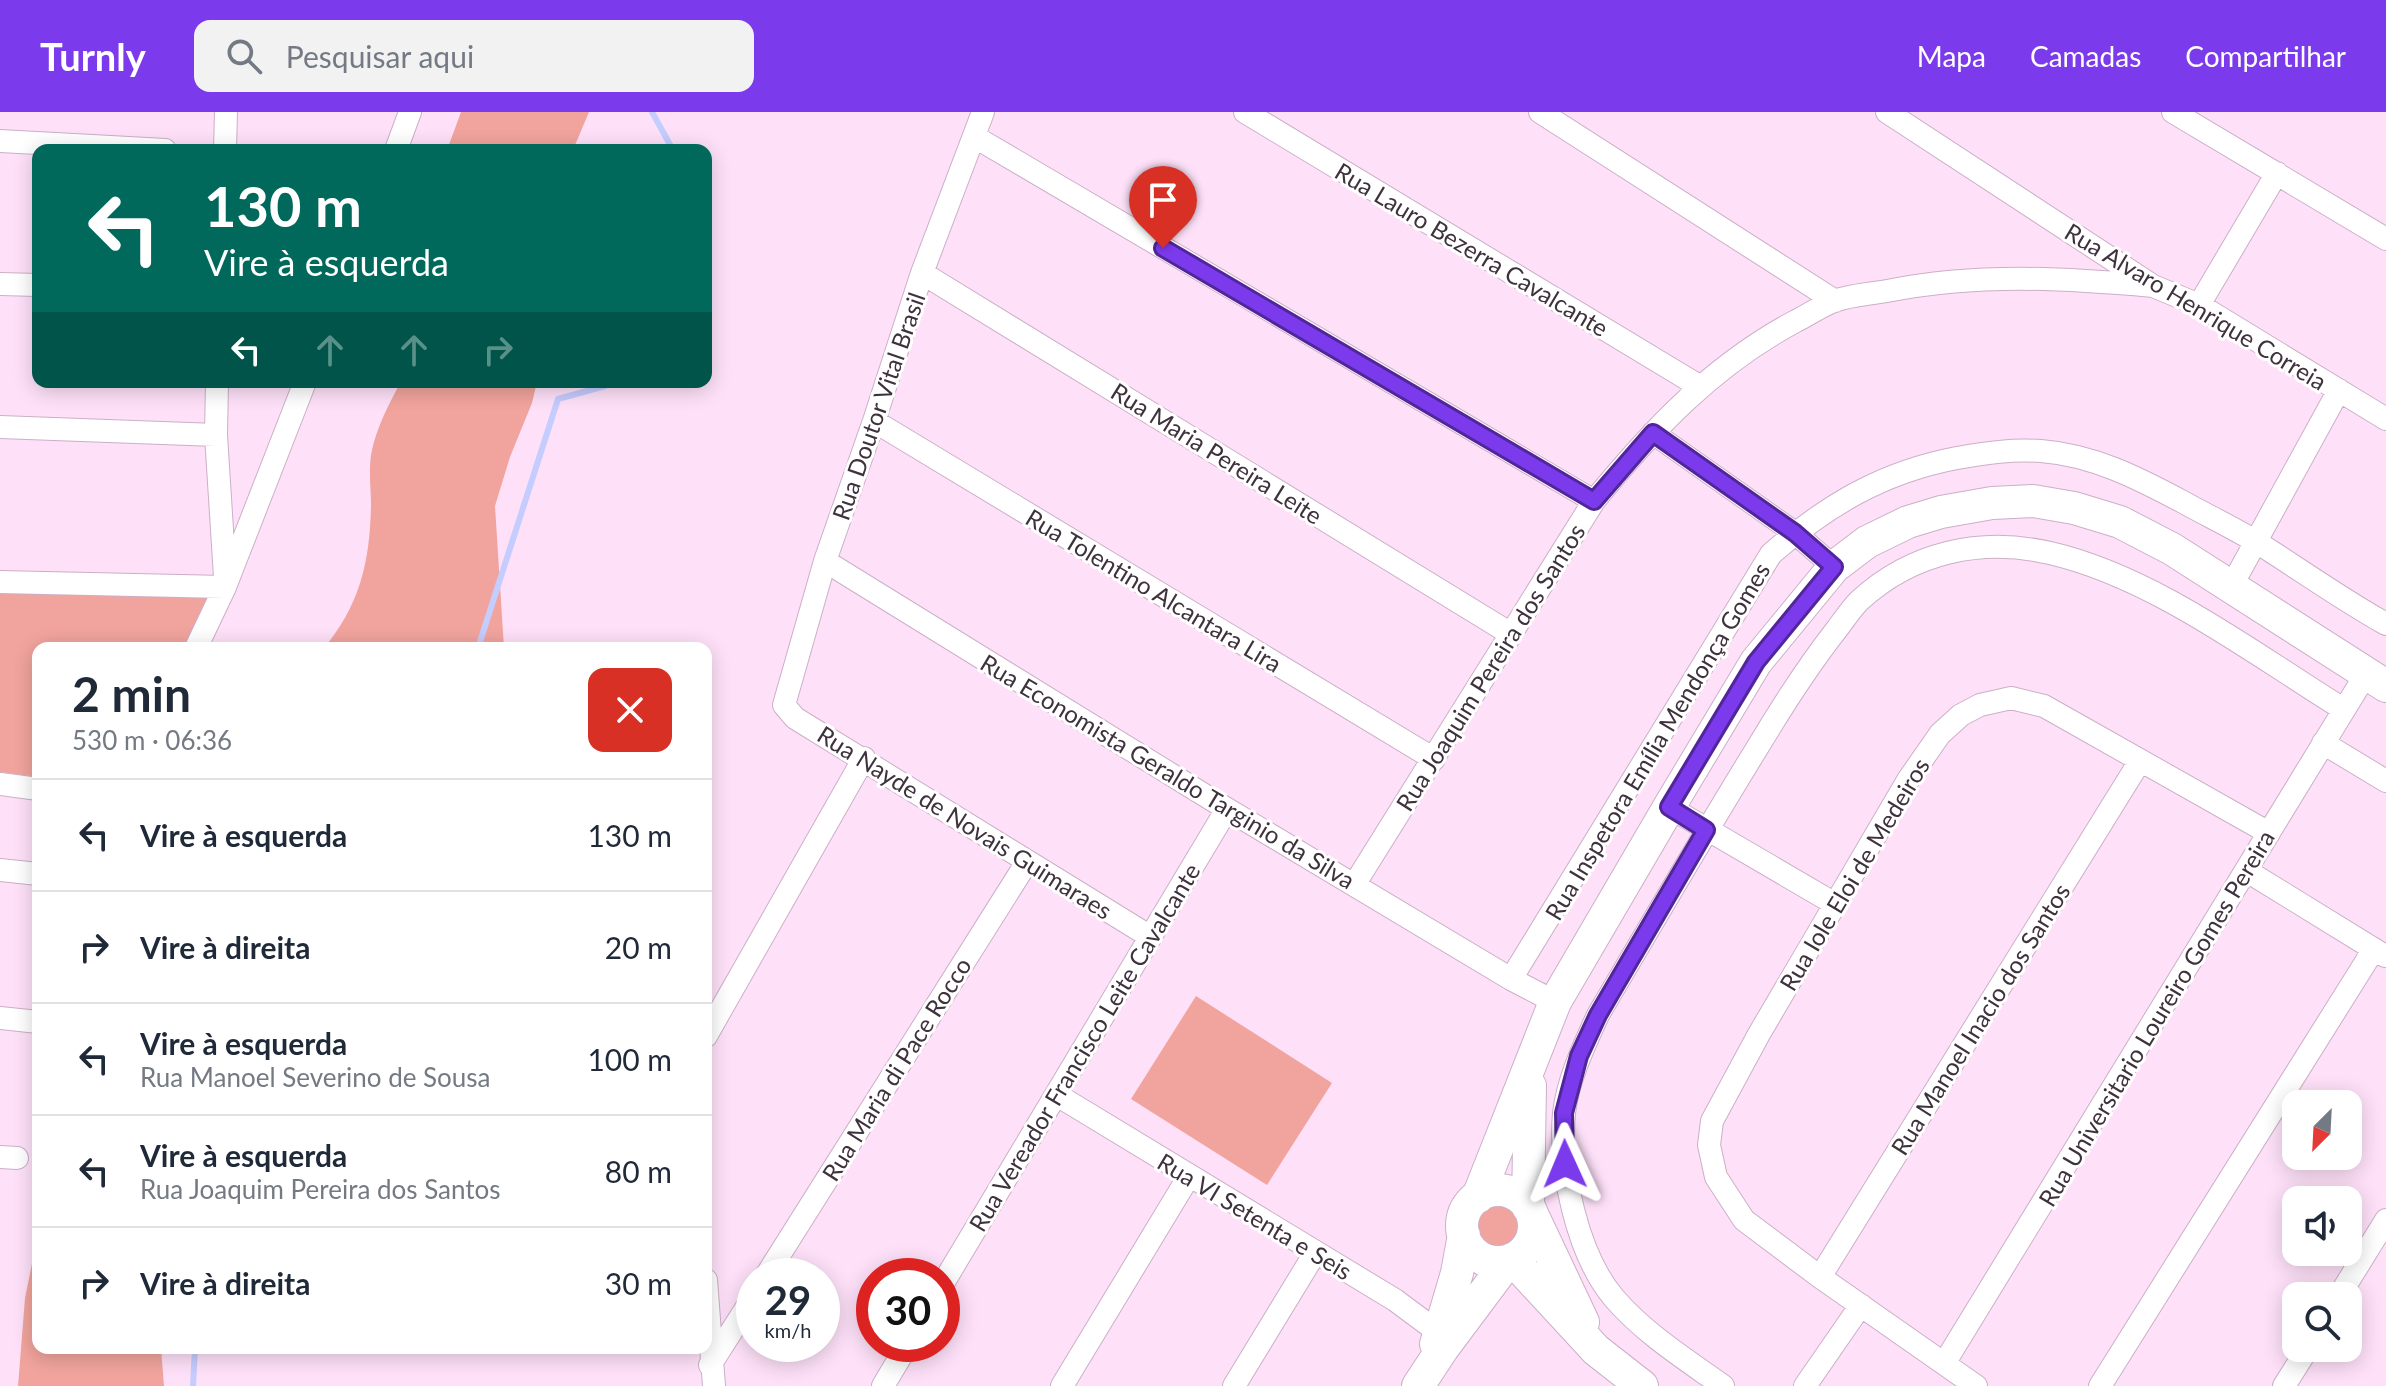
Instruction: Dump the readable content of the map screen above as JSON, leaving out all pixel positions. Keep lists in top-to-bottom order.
{
  "streets": {
    "main road": ["Rua Inspetora Emília Mendonça Gomes"],
    "street": [
      "Rua Lauro Bezerra Cavalcante",
      "Rua Alvaro Henrique Correia",
      "Rua Doutor Vital Brasil",
      "Rua Maria Pereira Leite",
      "Rua Tolentino Alcantara Lira",
      "Rua Joaquim Pereira dos Santos",
      "Rua Economista Geraldo Targinio da Silva",
      "Rua Nayde de Novais Guimaraes",
      "Rua Iole Eloi de Medeiros",
      "Rua Universitario Loureiro Gomes Pereira",
      "Rua Manoel Inacio dos Santos",
      "Rua Vereador Francisco Leite Cavalcante",
      "Rua Maria di Pace Rocco",
      "Rua VI Setenta e Seis"
    ]
  },
  "crossings": [
    ["Rua Lauro Bezerra Cavalcante", "Rua Joaquim Pereira dos Santos"],
    ["Rua Alvaro Henrique Correia", "Rua Joaquim Pereira dos Santos"],
    ["Rua Doutor Vital Brasil", "Rua Maria Pereira Leite"],
    ["Rua Doutor Vital Brasil", "Rua Tolentino Alcantara Lira"],
    ["Rua Doutor Vital Brasil", "Rua Economista Geraldo Targinio da Silva"],
    ["Rua Doutor Vital Brasil", "Rua Nayde de Novais Guimaraes"],
    ["Rua Maria Pereira Leite", "Rua Joaquim Pereira dos Santos"],
    ["Rua Tolentino Alcantara Lira", "Rua Joaquim Pereira dos Santos"],
    ["Rua Joaquim Pereira dos Santos", "Rua Economista Geraldo Targinio da Silva"],
    ["Rua Inspetora Emília Mendonça Gomes", "Rua Economista Geraldo Targinio da Silva"],
    ["Rua Inspetora Emília Mendonça Gomes", "Rua Universitario Loureiro Gomes Pereira"],
    ["Rua Economista Geraldo Targinio da Silva", "Rua Vereador Francisco Leite Cavalcante"],
    ["Rua Nayde de Novais Guimaraes", "Rua Vereador Francisco Leite Cavalcante"],
    ["Rua Nayde de Novais Guimaraes", "Rua Maria di Pace Rocco"],
    ["Rua Iole Eloi de Medeiros", "Rua Universitario Loureiro Gomes Pereira"],
    ["Rua Iole Eloi de Medeiros", "Rua Manoel Inacio dos Santos"],
    ["Rua Vereador Francisco Leite Cavalcante", "Rua VI Setenta e Seis"]
  ],
  "north": "bottom left",
  "page": {
    "header": "Turnly",
    "search": "Pesquisar aqui",
    "nav": ["Mapa", "Camadas", "Compartilhar"],
    "turn": ["130 m", "Vire à esquerda"],
    "heading": ["2 min", "530 m · 06:36"],
    "list": [
      {
        "name": "Vire à esquerda",
        "value": "130 m"
      },
      {
        "name": "Vire à direita",
        "value": "20 m"
      },
      {
        "name": "Vire à esquerda",
        "note": "Rua Manoel Severino de Sousa",
        "value": "100 m"
      },
      {
        "name": "Vire à esquerda",
        "note": "Rua Joaquim Pereira dos Santos",
        "value": "80 m"
      },
      {
        "name": "Vire à direita",
        "value": "30 m"
      }
    ],
    "speed": "29 km/h",
    "limit": "30"
  }
}
